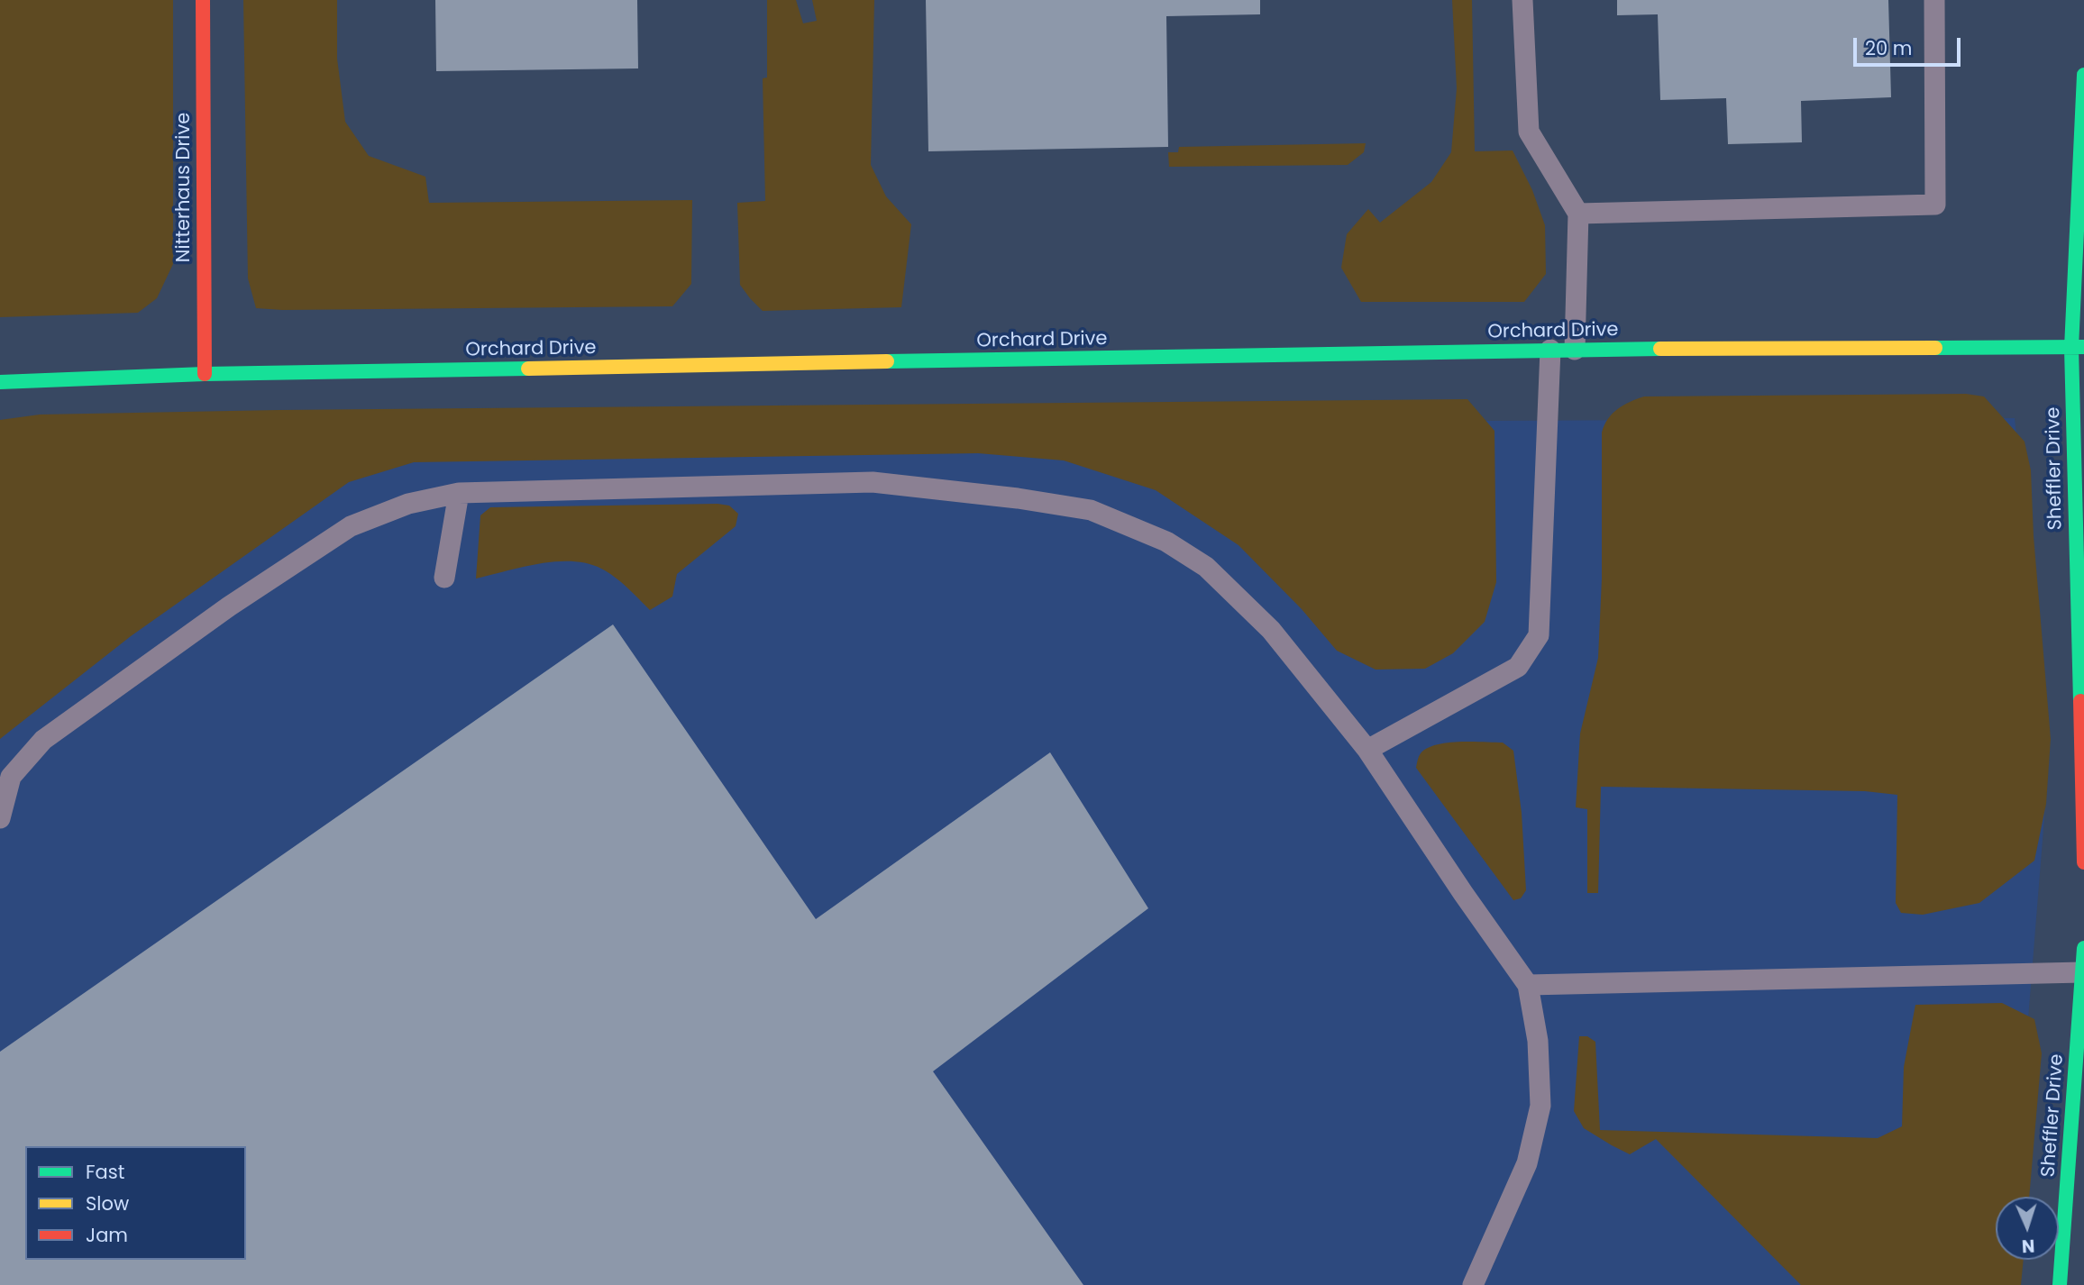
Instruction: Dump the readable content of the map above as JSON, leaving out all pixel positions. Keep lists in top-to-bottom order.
{
  "streets": {
    "street": ["Nitterhaus Drive", "Orchard Drive", "Sheffler Drive"]
  },
  "crossings": [
    ["Nitterhaus Drive", "Orchard Drive"],
    ["Orchard Drive", "Sheffler Drive"]
  ],
  "legend": ["Fast", "Slow", "Jam"],
  "scale_bar": "20 m",
  "north": "bottom"
}
